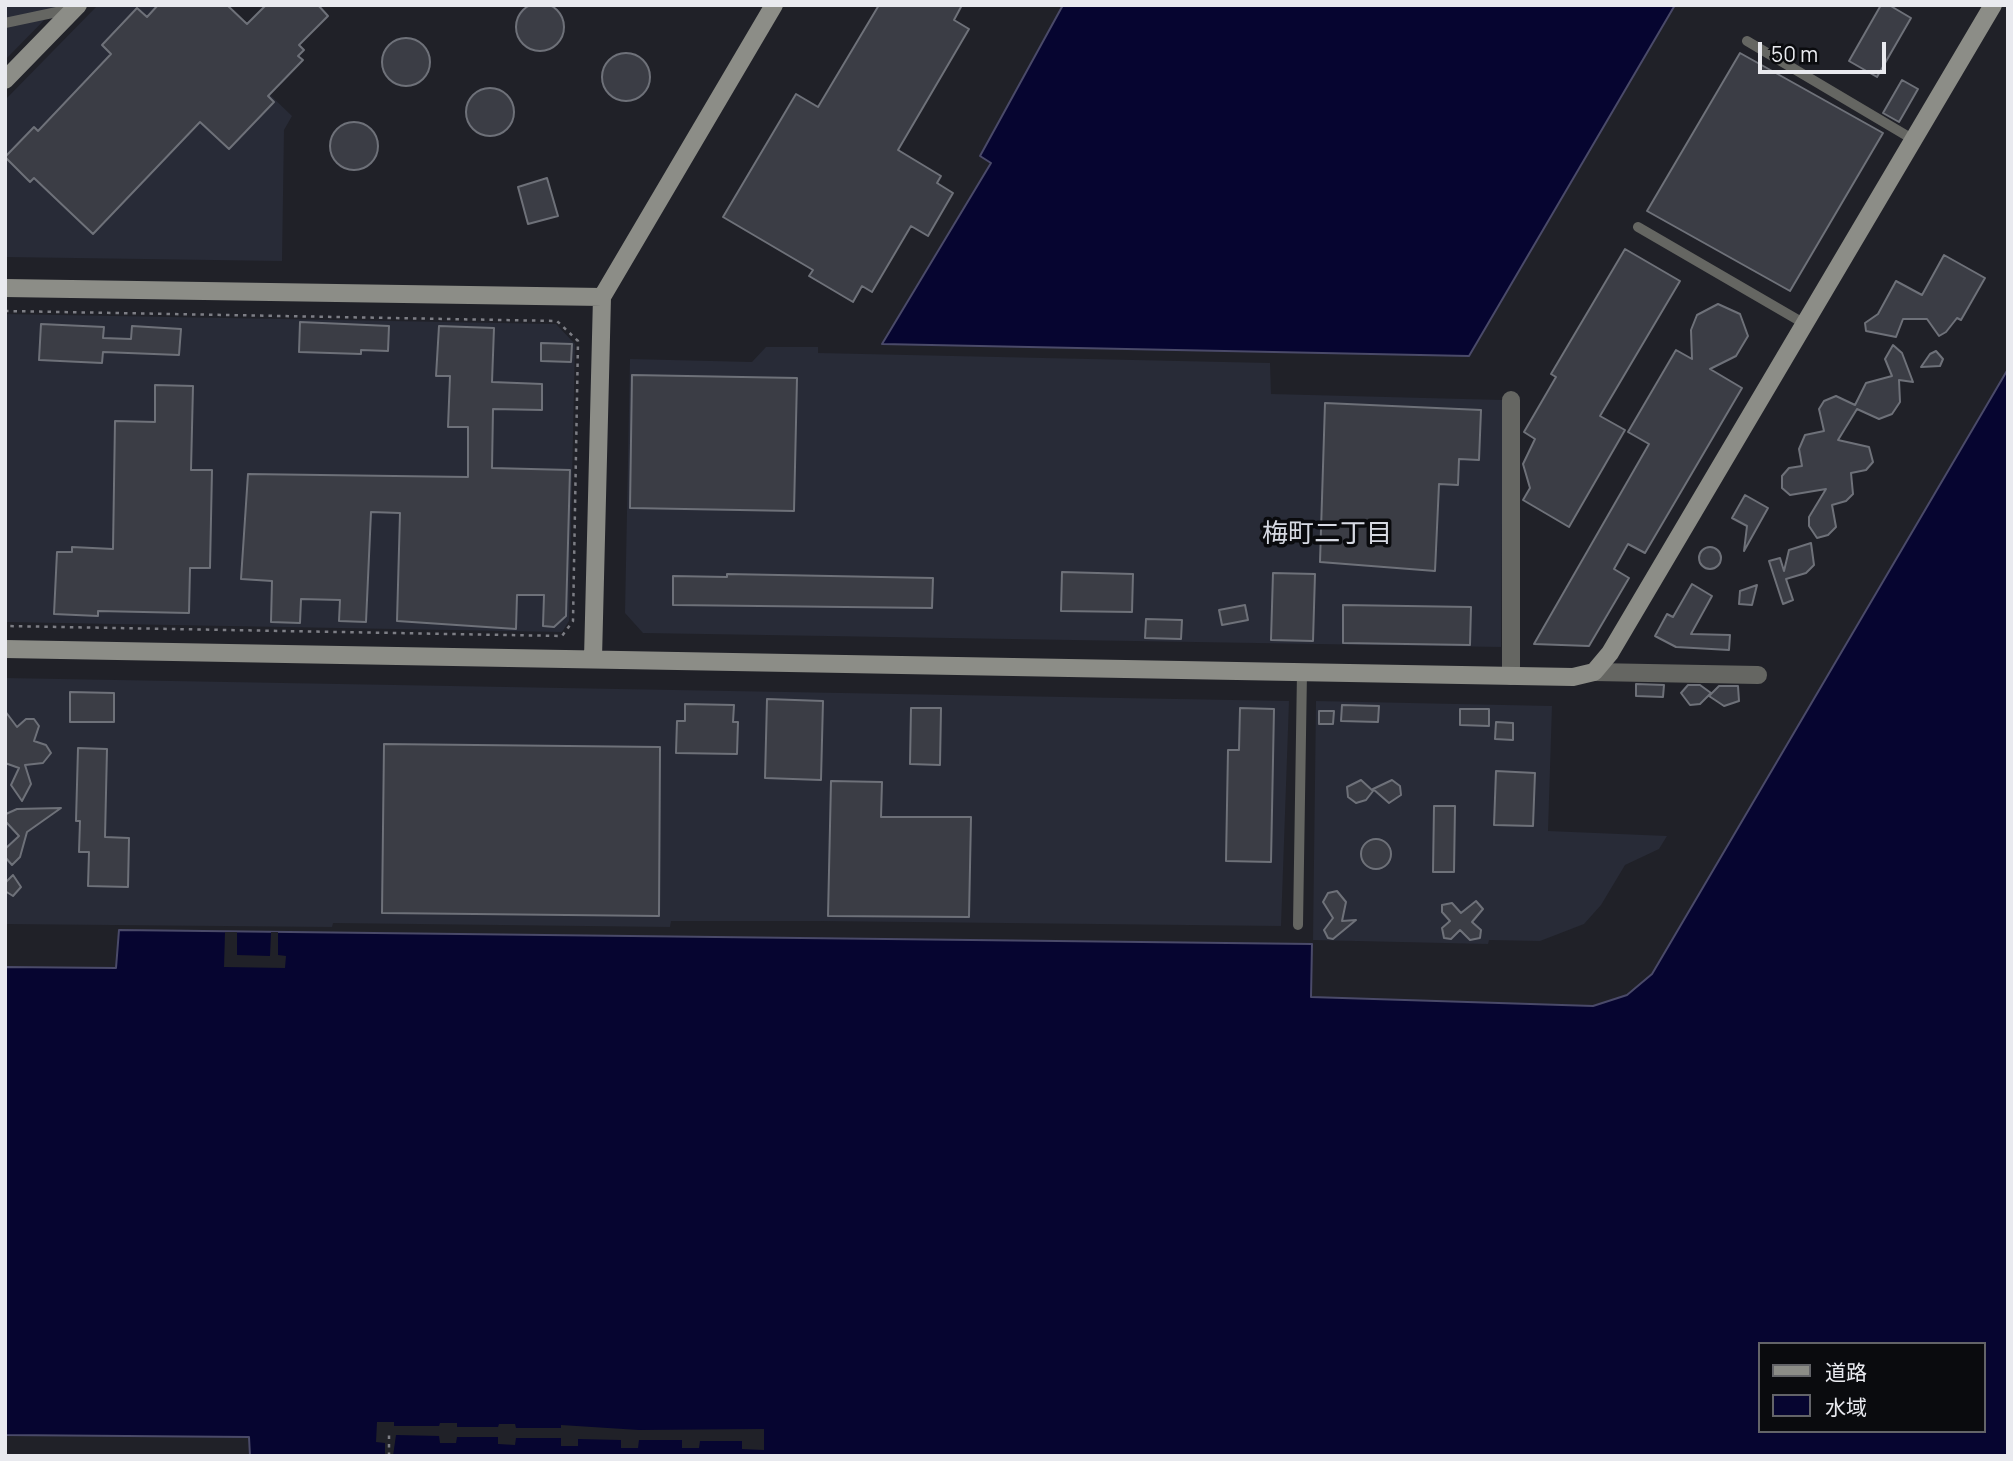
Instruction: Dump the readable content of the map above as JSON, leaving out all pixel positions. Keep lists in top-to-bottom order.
{
  "districts": ["梅町二丁目"],
  "legend": ["道路", "水域"],
  "scale_bar": "50 m"
}
